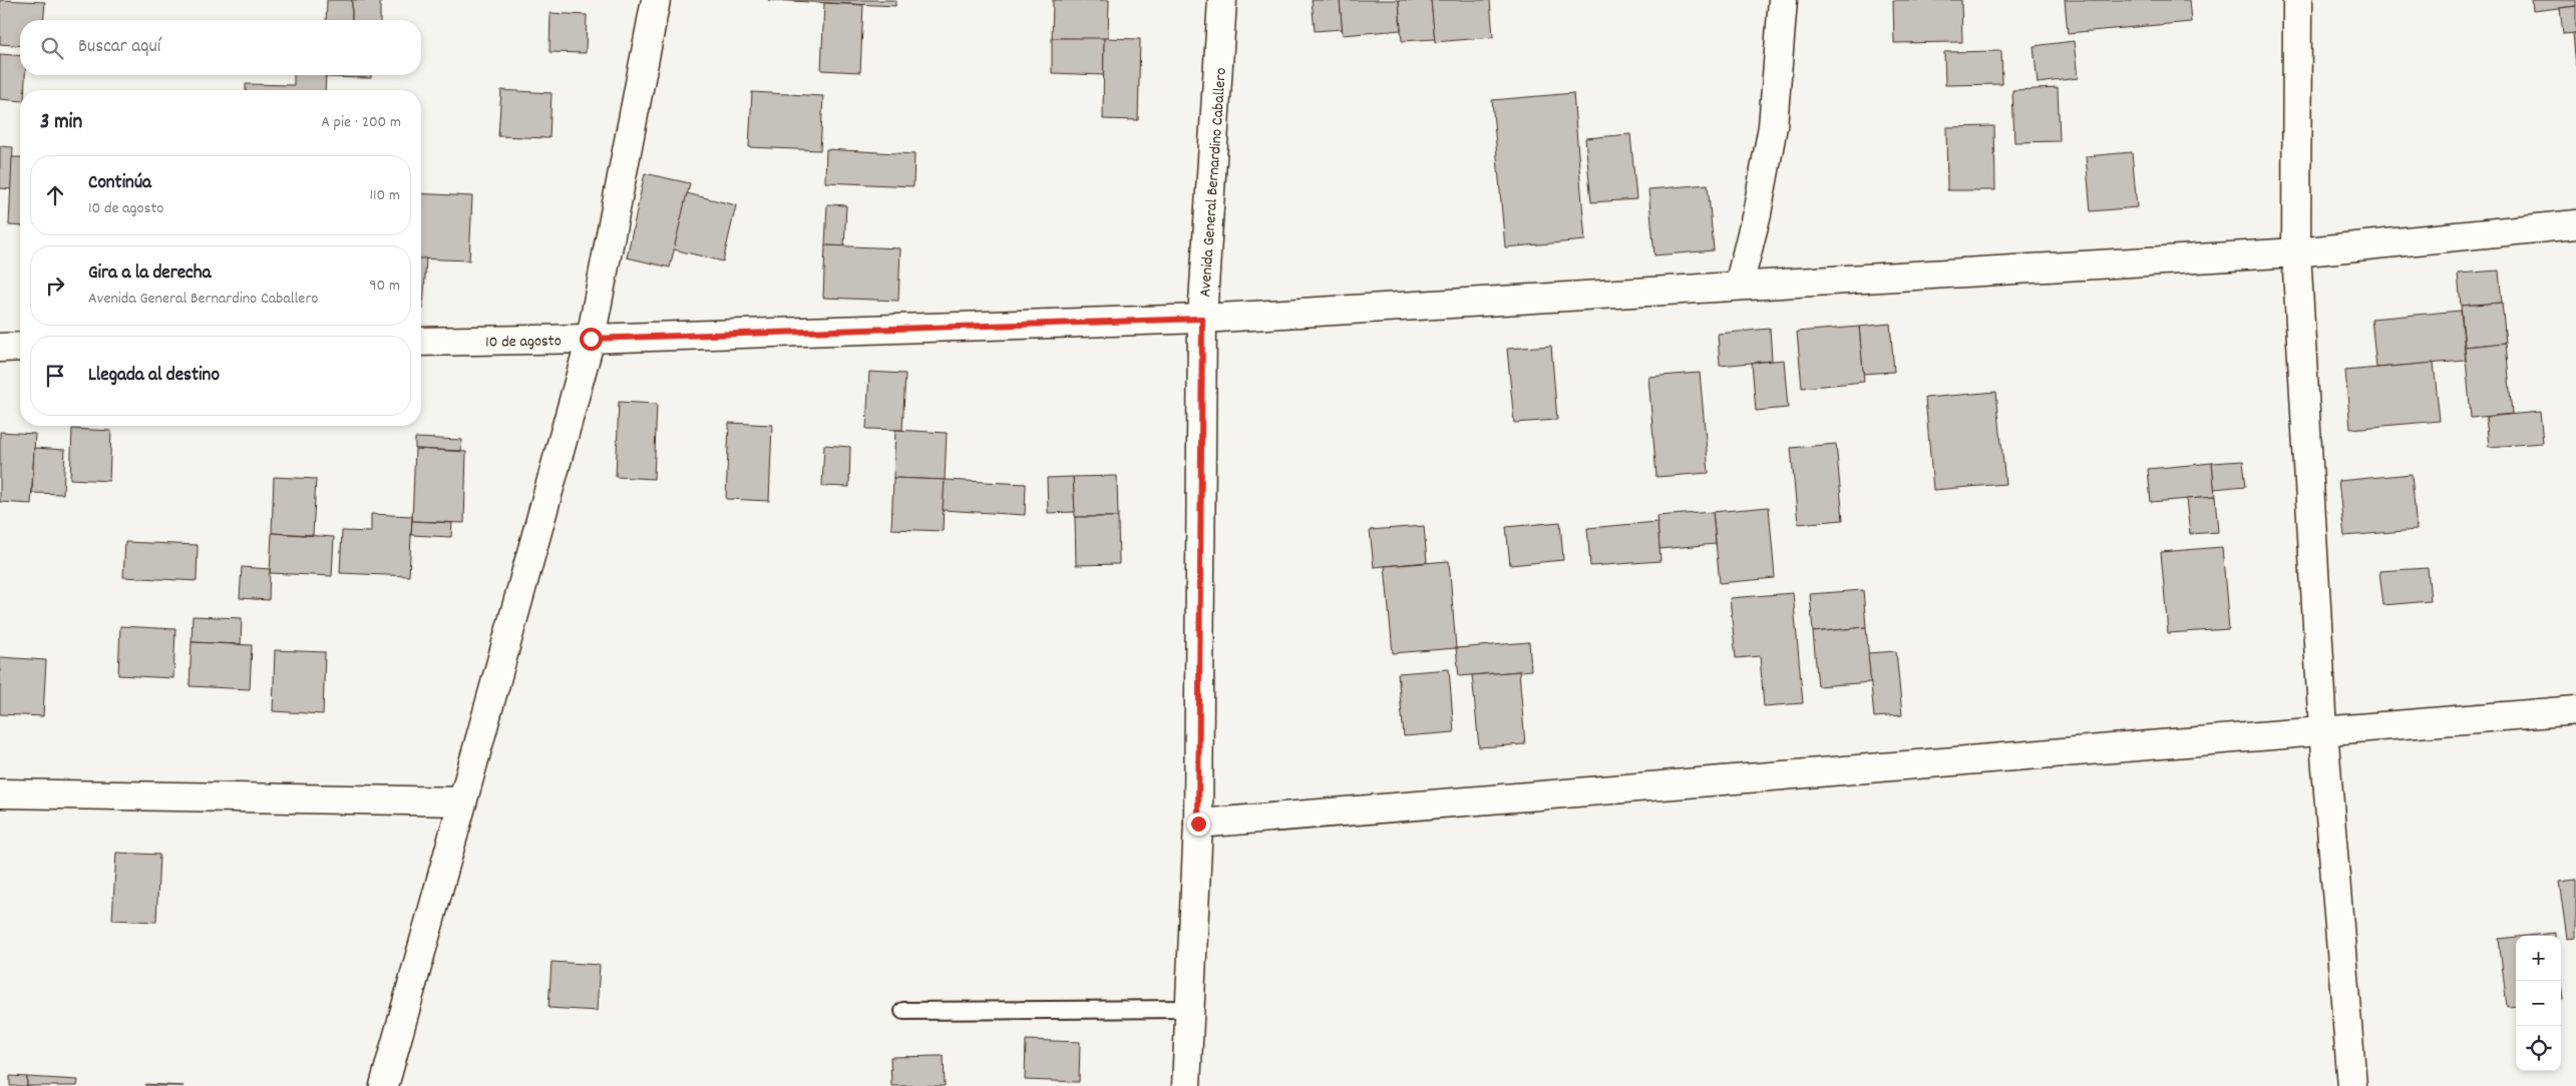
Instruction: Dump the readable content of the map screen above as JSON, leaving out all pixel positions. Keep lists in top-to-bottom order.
{
  "streets": {
    "street": ["Avenida General Bernardino Caballero", "10 de agosto"]
  },
  "crossings": [
    ["Avenida General Bernardino Caballero", "10 de agosto"]
  ],
  "page": {
    "search": "Buscar aquí",
    "heading": ["3 min", "A pie · 200 m"],
    "list": [
      ["Continúa", "10 de agosto", "110 m"],
      ["Gira a la derecha", "Avenida General Bernardino Caballero", "90 m"],
      "Llegada al destino"
    ],
    "map_buttons": ["+", "−"]
  }
}
